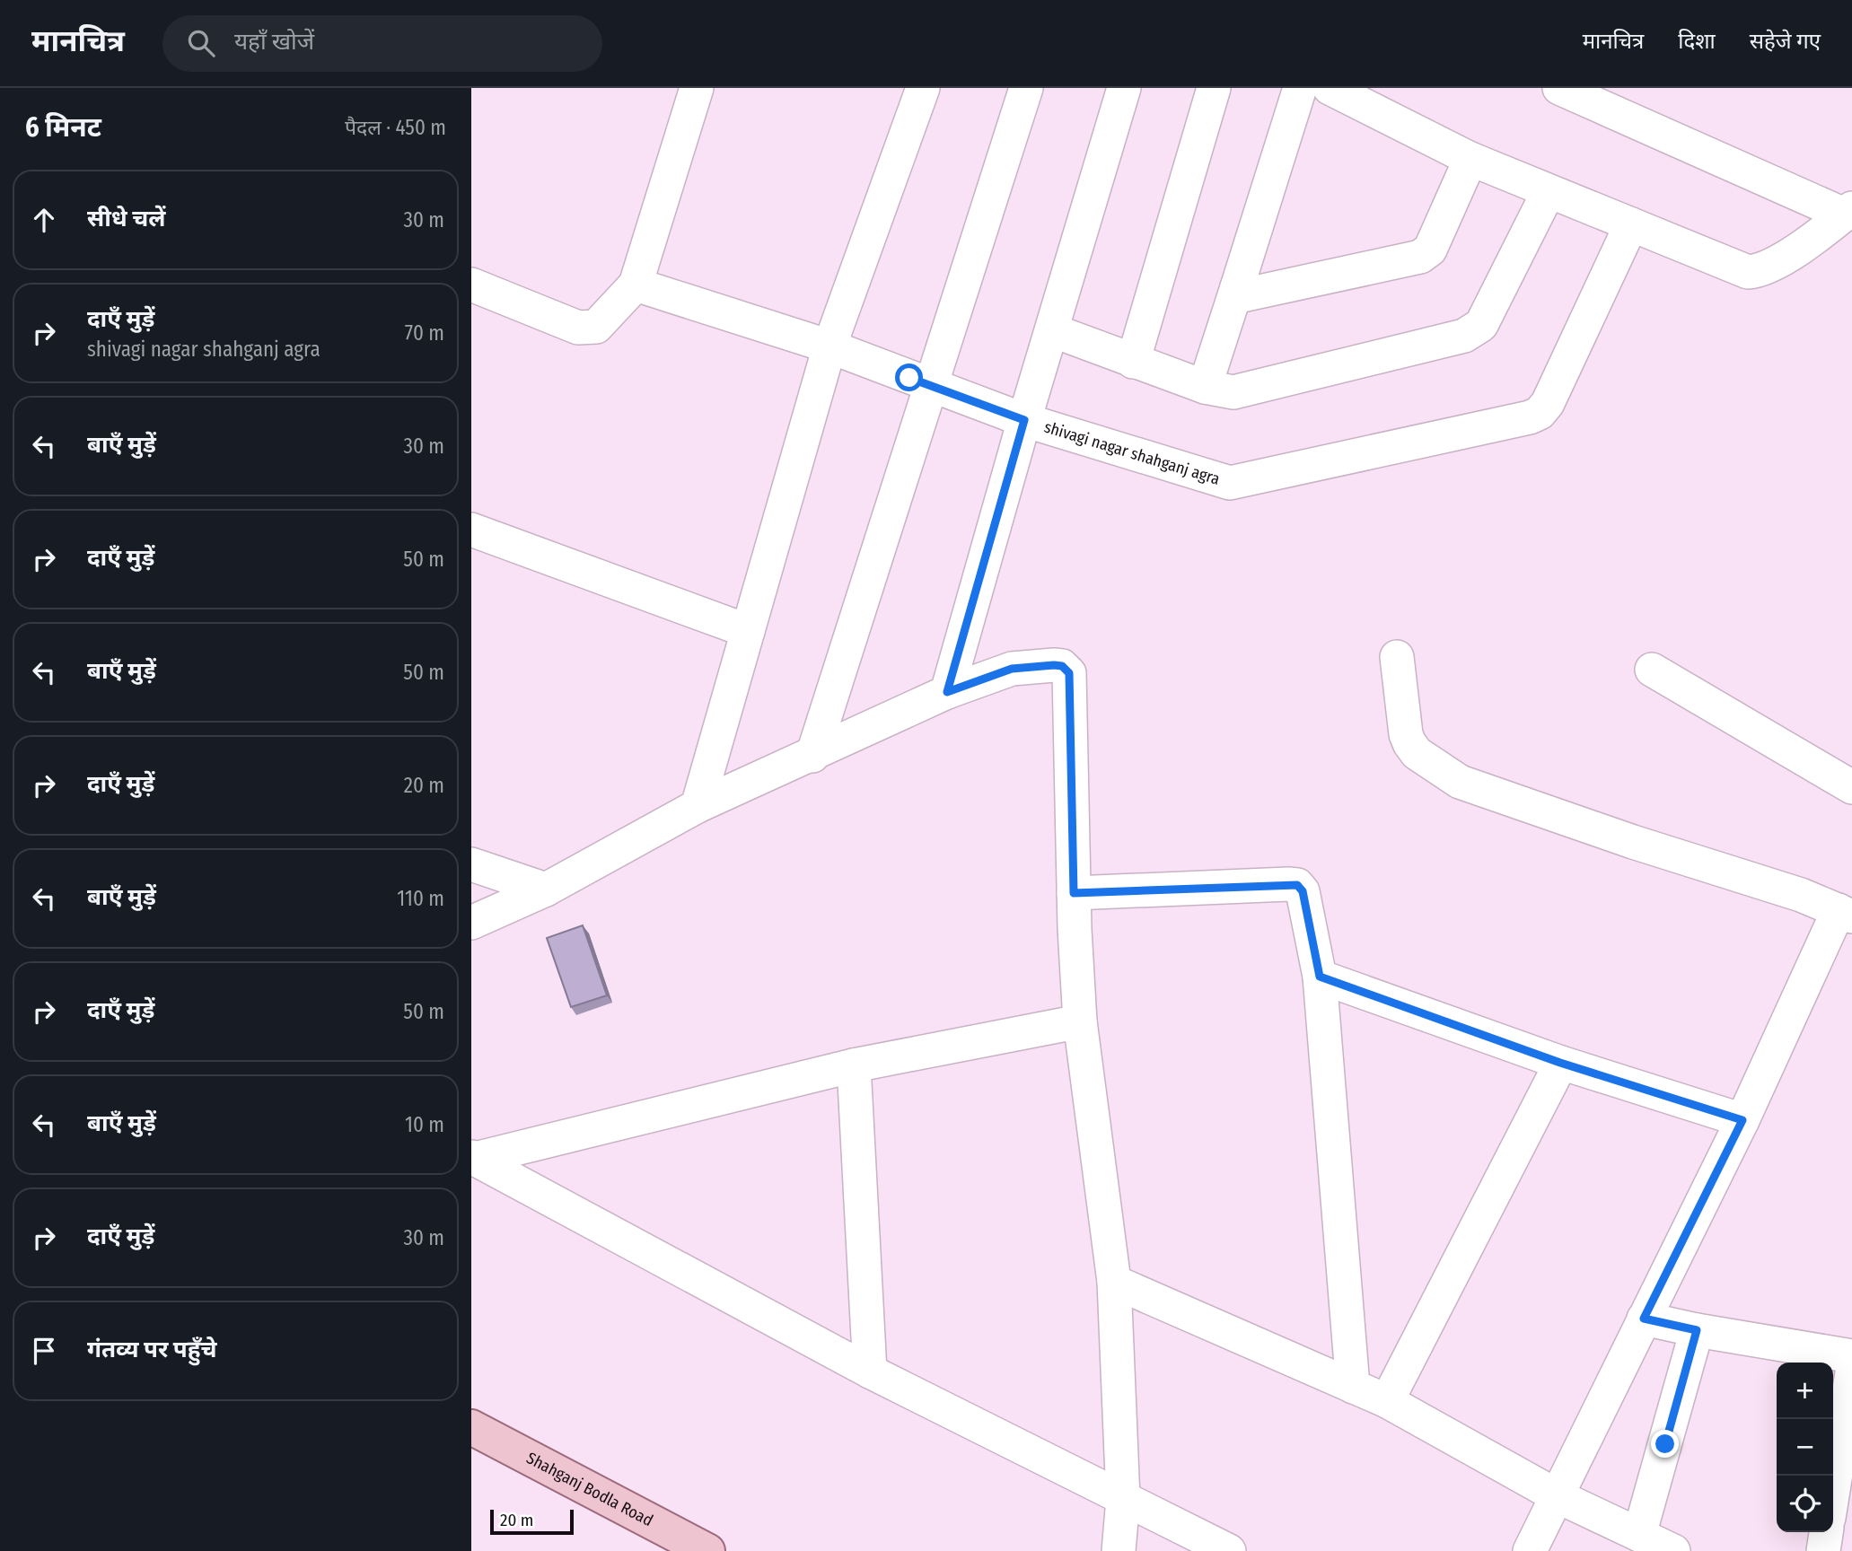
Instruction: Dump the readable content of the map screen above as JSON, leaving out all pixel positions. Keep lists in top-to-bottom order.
{
  "streets": {
    "main road": ["Shahganj Bodla Road"],
    "street": ["shivagi nagar shahganj agra"]
  },
  "scale_bar": "20 m",
  "page": {
    "header": "मानचित्र",
    "search": "यहाँ खोजें",
    "nav": ["मानचित्र", "दिशा", "सहेजे गए"],
    "heading": ["6 मिनट", "पैदल · 450 m"],
    "list": [
      ["सीधे चलें", "30 m"],
      ["दाएँ मुड़ें", "shivagi nagar shahganj agra", "70 m"],
      ["बाएँ मुड़ें", "30 m"],
      ["दाएँ मुड़ें", "50 m"],
      ["बाएँ मुड़ें", "50 m"],
      ["दाएँ मुड़ें", "20 m"],
      ["बाएँ मुड़ें", "110 m"],
      ["दाएँ मुड़ें", "50 m"],
      ["बाएँ मुड़ें", "10 m"],
      ["दाएँ मुड़ें", "30 m"],
      "गंतव्य पर पहुँचे"
    ],
    "map_buttons": ["+", "−"],
    "scale": "20 m"
  }
}
